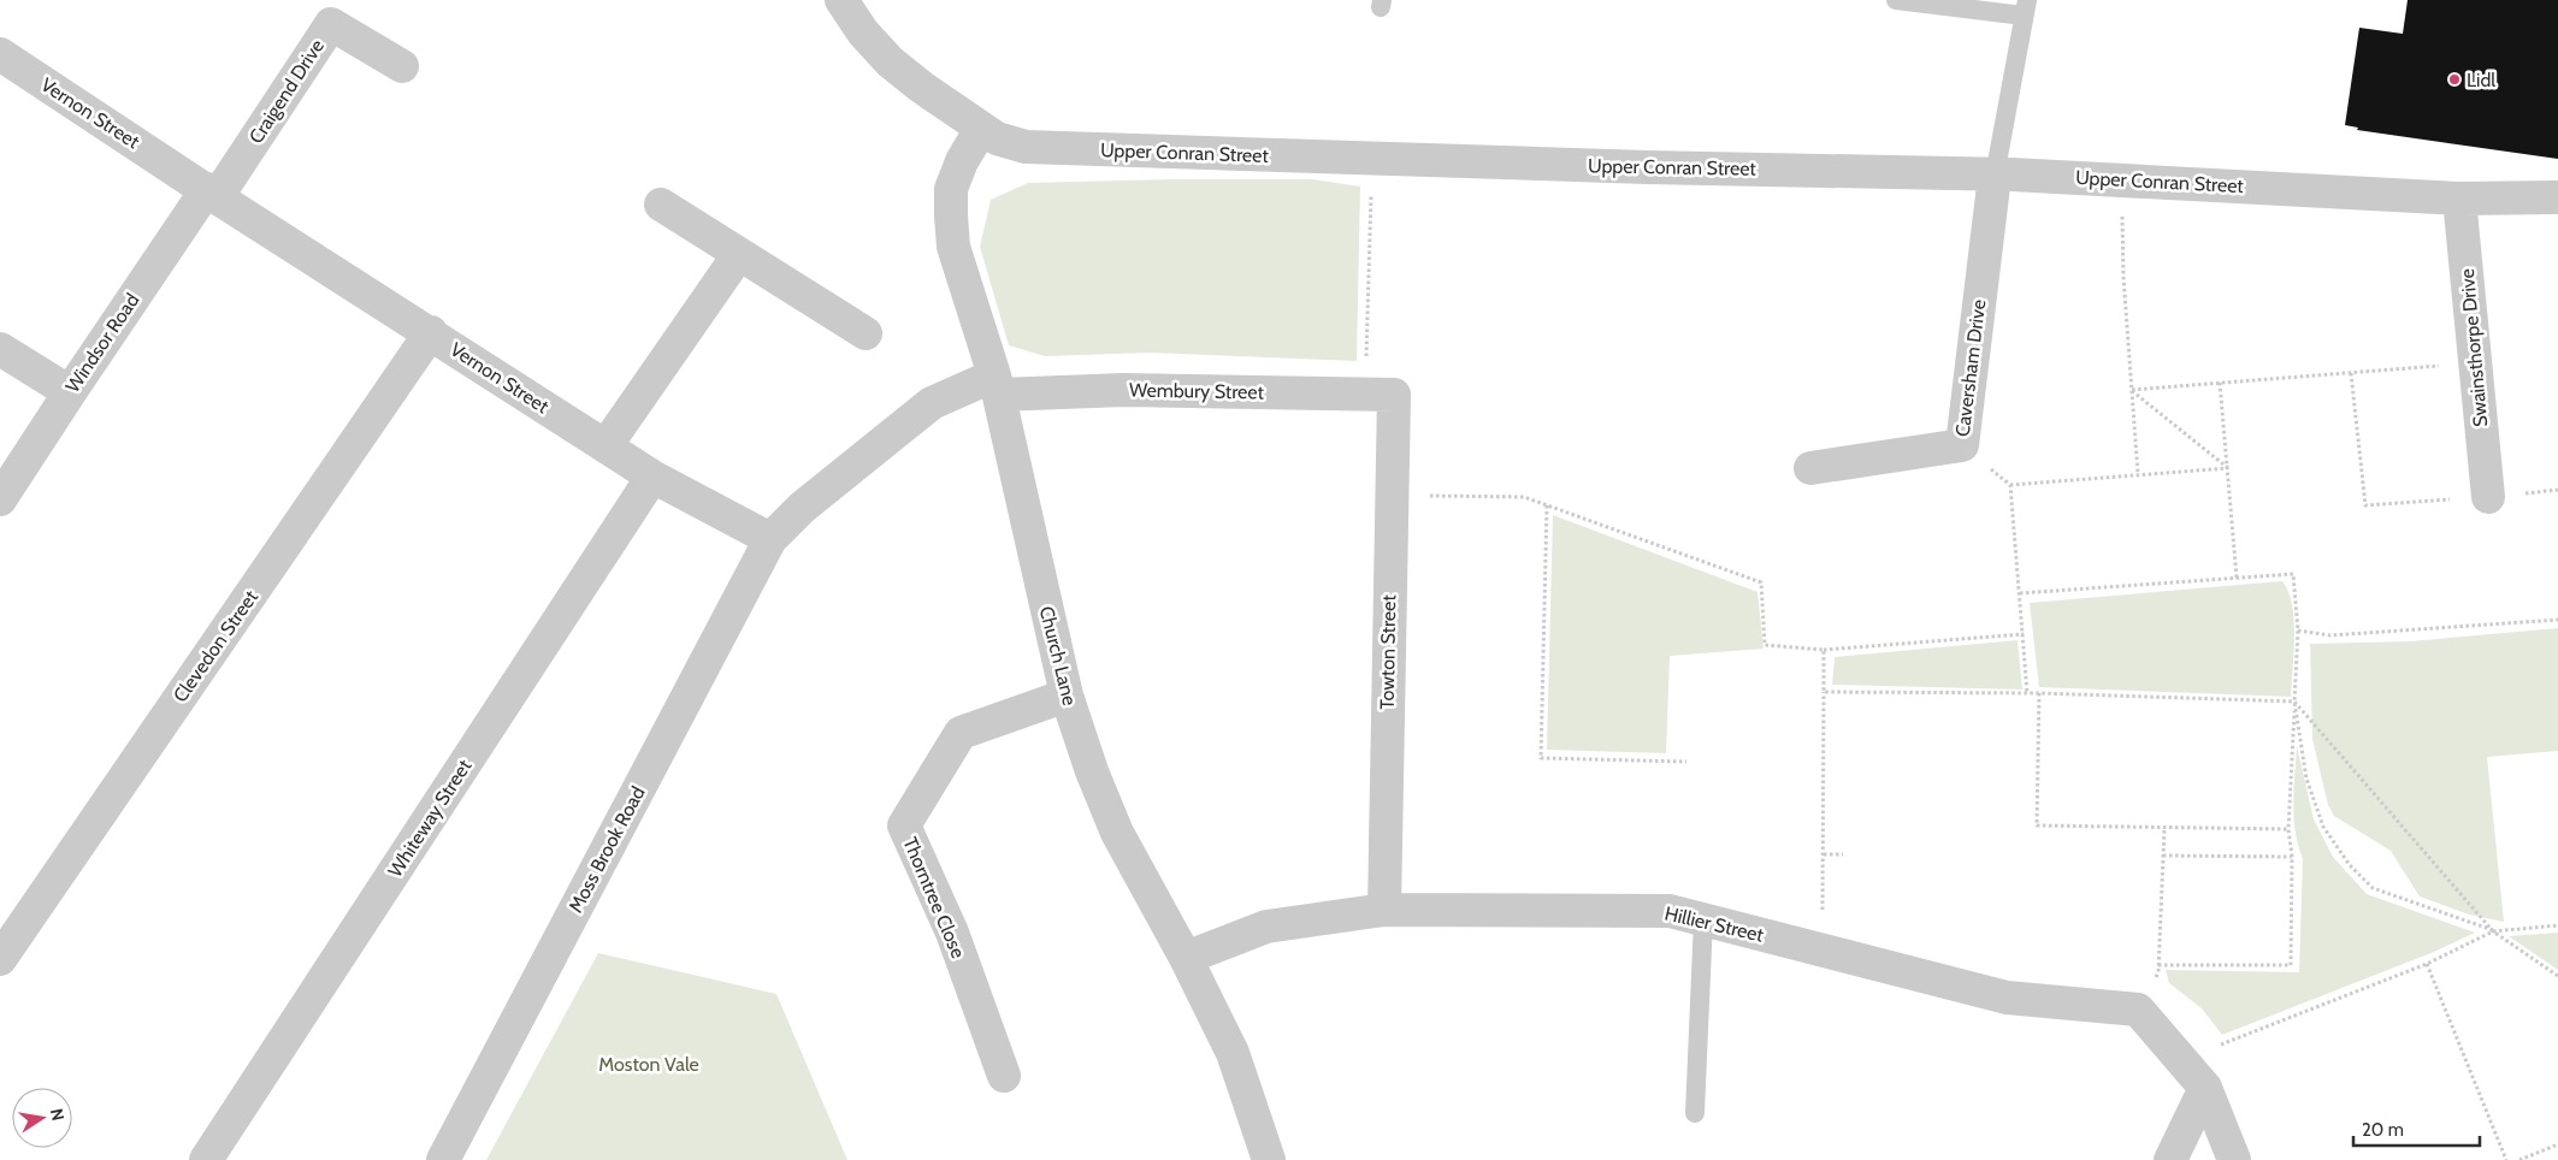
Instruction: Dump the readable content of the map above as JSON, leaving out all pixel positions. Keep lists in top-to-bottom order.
{
  "streets": {
    "street": [
      "Craigend Drive",
      "Vernon Street",
      "Upper Conran Street",
      "Windsor Road",
      "Swainsthorpe Drive",
      "Caversham Drive",
      "Wembury Street",
      "Clevedon Street",
      "Towton Street",
      "Church Lane",
      "Whiteway Street",
      "Moss Brook Road",
      "Thorntree Close",
      "Hillier Street"
    ]
  },
  "crossings": [
    ["Craigend Drive", "Vernon Street"],
    ["Craigend Drive", "Windsor Road"],
    ["Vernon Street", "Windsor Road"],
    ["Vernon Street", "Clevedon Street"],
    ["Vernon Street", "Whiteway Street"],
    ["Vernon Street", "Moss Brook Road"],
    ["Upper Conran Street", "Swainsthorpe Drive"],
    ["Upper Conran Street", "Caversham Drive"],
    ["Upper Conran Street", "Church Lane"],
    ["Wembury Street", "Towton Street"],
    ["Wembury Street", "Church Lane"],
    ["Towton Street", "Hillier Street"],
    ["Church Lane", "Thorntree Close"],
    ["Church Lane", "Hillier Street"]
  ],
  "parks": ["Moston Vale"],
  "places": ["Lidl"],
  "scale_bar": "20 m",
  "north": "right"
}
